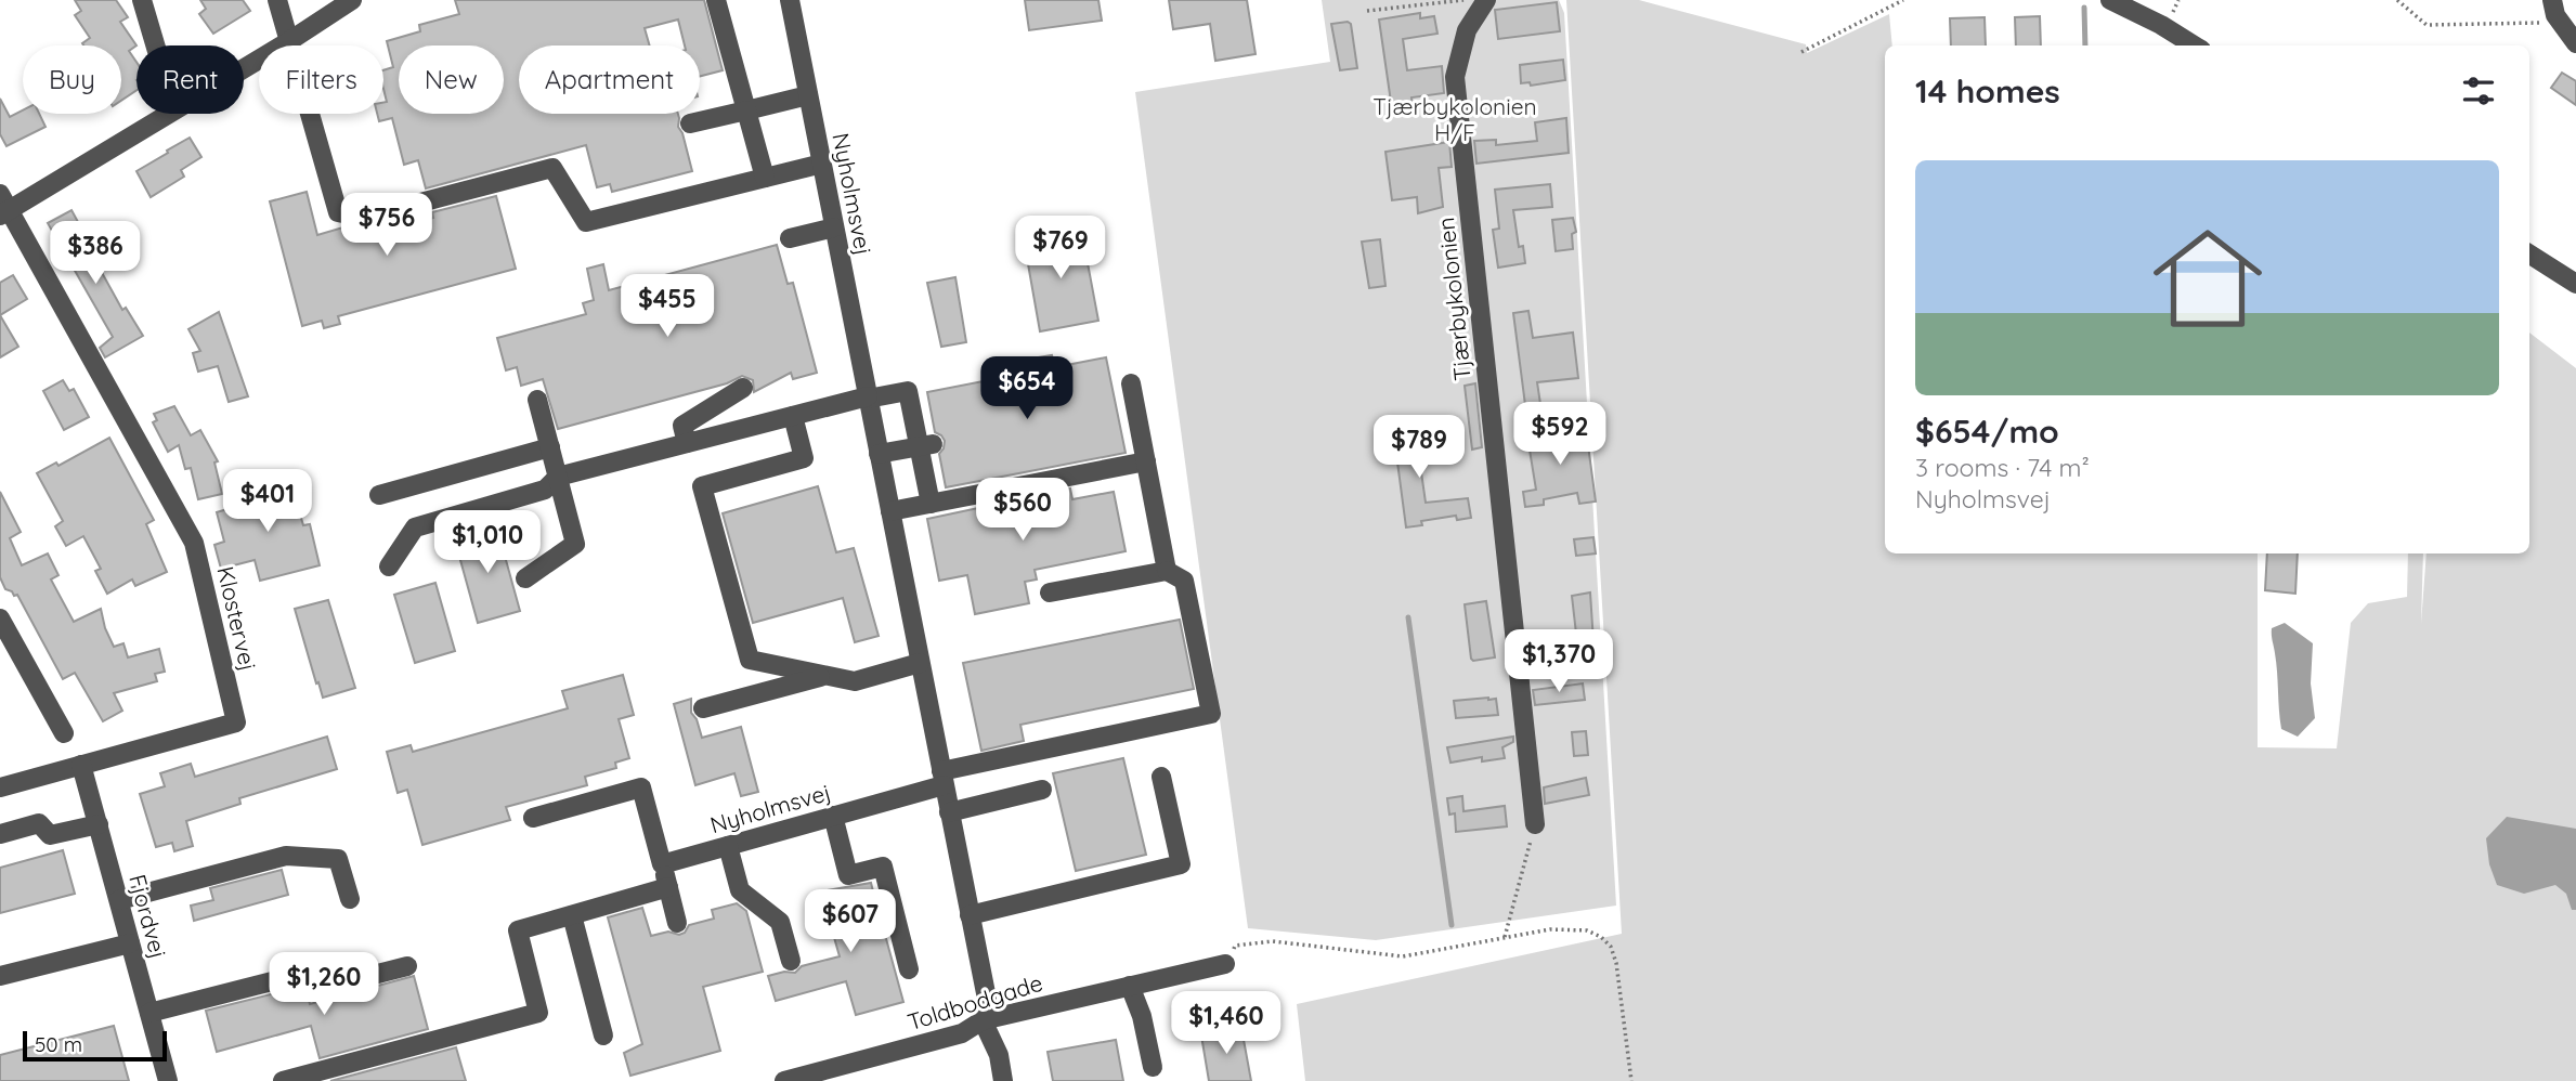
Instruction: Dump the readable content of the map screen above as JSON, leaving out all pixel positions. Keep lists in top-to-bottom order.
{
  "streets": {
    "street": [
      "Nyholmsvej",
      "Tjærbykolonien",
      "Klostervej",
      "Fjordvej",
      "Toldbodgade"
    ]
  },
  "crossings": [
    ["Nyholmsvej", "Toldbodgade"],
    ["Klostervej", "Fjordvej"]
  ],
  "parks": ["Tjærbykolonien H/F"],
  "scale_bar": "50 m",
  "page": {
    "chip": [
      "Buy",
      "Rent",
      "Filters",
      "New",
      "Apartment"
    ],
    "heading": "14 homes",
    "list": [
      {
        "name": "$654/mo",
        "note": "3 rooms · 74 m² · Nyholmsvej"
      }
    ],
    "price": [
      "$756",
      "$769",
      "$386",
      "$455",
      "$654",
      "$592",
      "$789",
      "$401",
      "$560",
      "$1,010",
      "$1,370",
      "$607",
      "$1,260",
      "$1,460"
    ],
    "scale": "50 m"
  }
}
